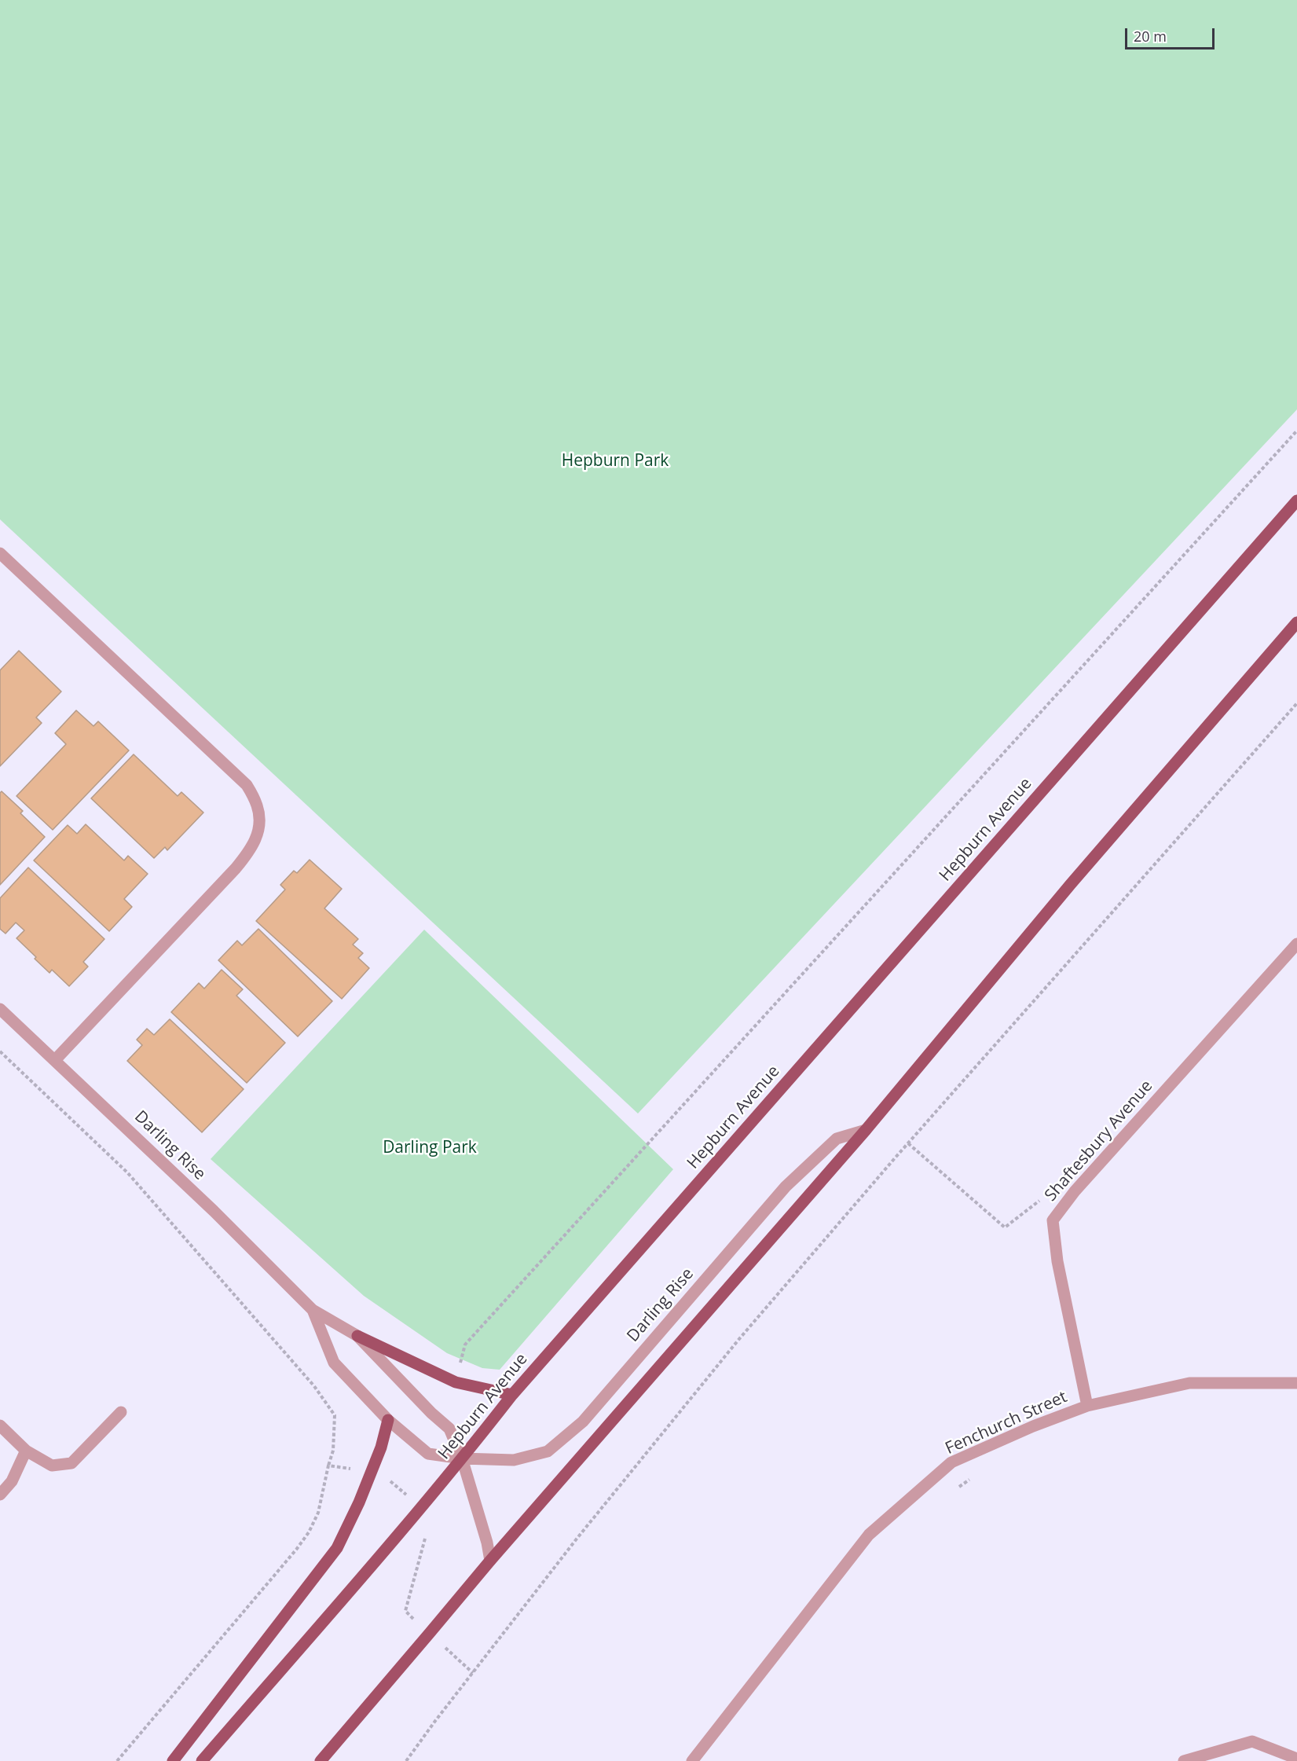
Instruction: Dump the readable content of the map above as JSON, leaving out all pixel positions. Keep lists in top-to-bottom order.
{
  "streets": {
    "main road": ["Hepburn Avenue"],
    "street": ["Shaftesbury Avenue", "Darling Rise", "Fenchurch Street"]
  },
  "crossings": [
    ["Hepburn Avenue", "Darling Rise"],
    ["Shaftesbury Avenue", "Fenchurch Street"]
  ],
  "parks": ["Hepburn Park", "Darling Park"],
  "scale_bar": "20 m"
}
